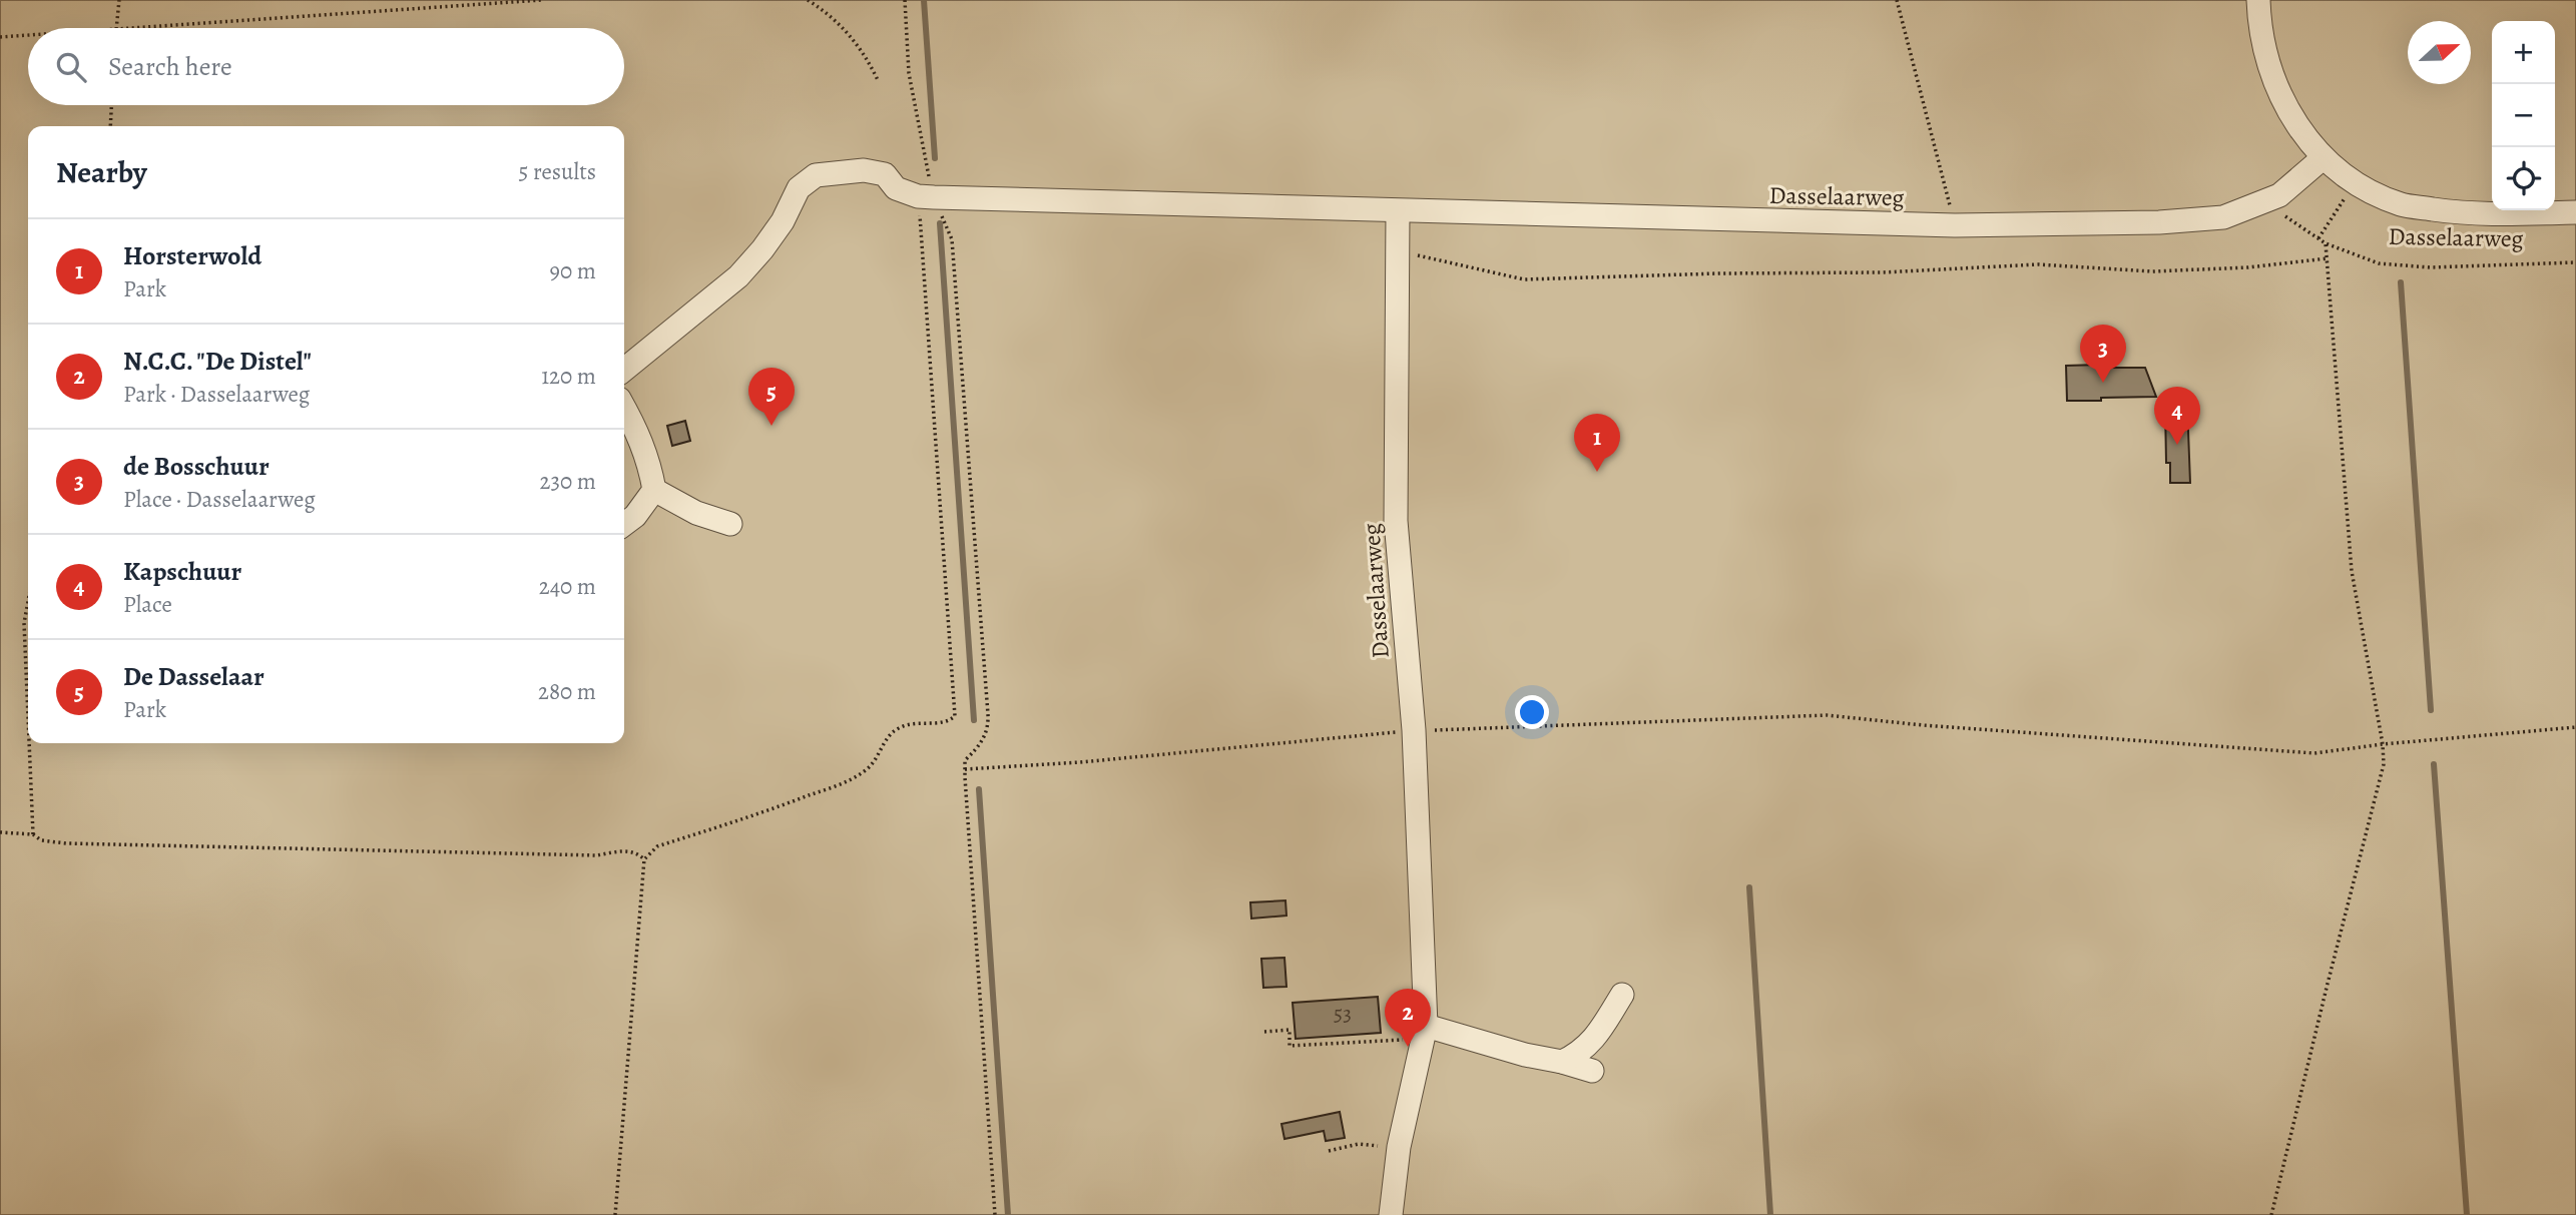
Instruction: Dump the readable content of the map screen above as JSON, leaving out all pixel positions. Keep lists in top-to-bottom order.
{
  "streets": {
    "street": ["Dasselaarweg"]
  },
  "house_numbers": ["53"],
  "north": "right",
  "page": {
    "map_buttons": ["+", "−"],
    "search": "Search here",
    "heading": ["Nearby", "5 results"],
    "list": [
      {
        "mark": "1",
        "name": "Horsterwold",
        "note": "Park",
        "value": "90 m"
      },
      {
        "mark": "2",
        "name": "N.C.C. \"De Distel\"",
        "note": "Park · Dasselaarweg",
        "value": "120 m"
      },
      {
        "mark": "3",
        "name": "de Bosschuur",
        "note": "Place · Dasselaarweg",
        "value": "230 m"
      },
      {
        "mark": "4",
        "name": "Kapschuur",
        "note": "Place",
        "value": "240 m"
      },
      {
        "mark": "5",
        "name": "De Dasselaar",
        "note": "Park",
        "value": "280 m"
      }
    ],
    "pins": [
      "3",
      "5",
      "4",
      "1",
      "2"
    ]
  }
}
